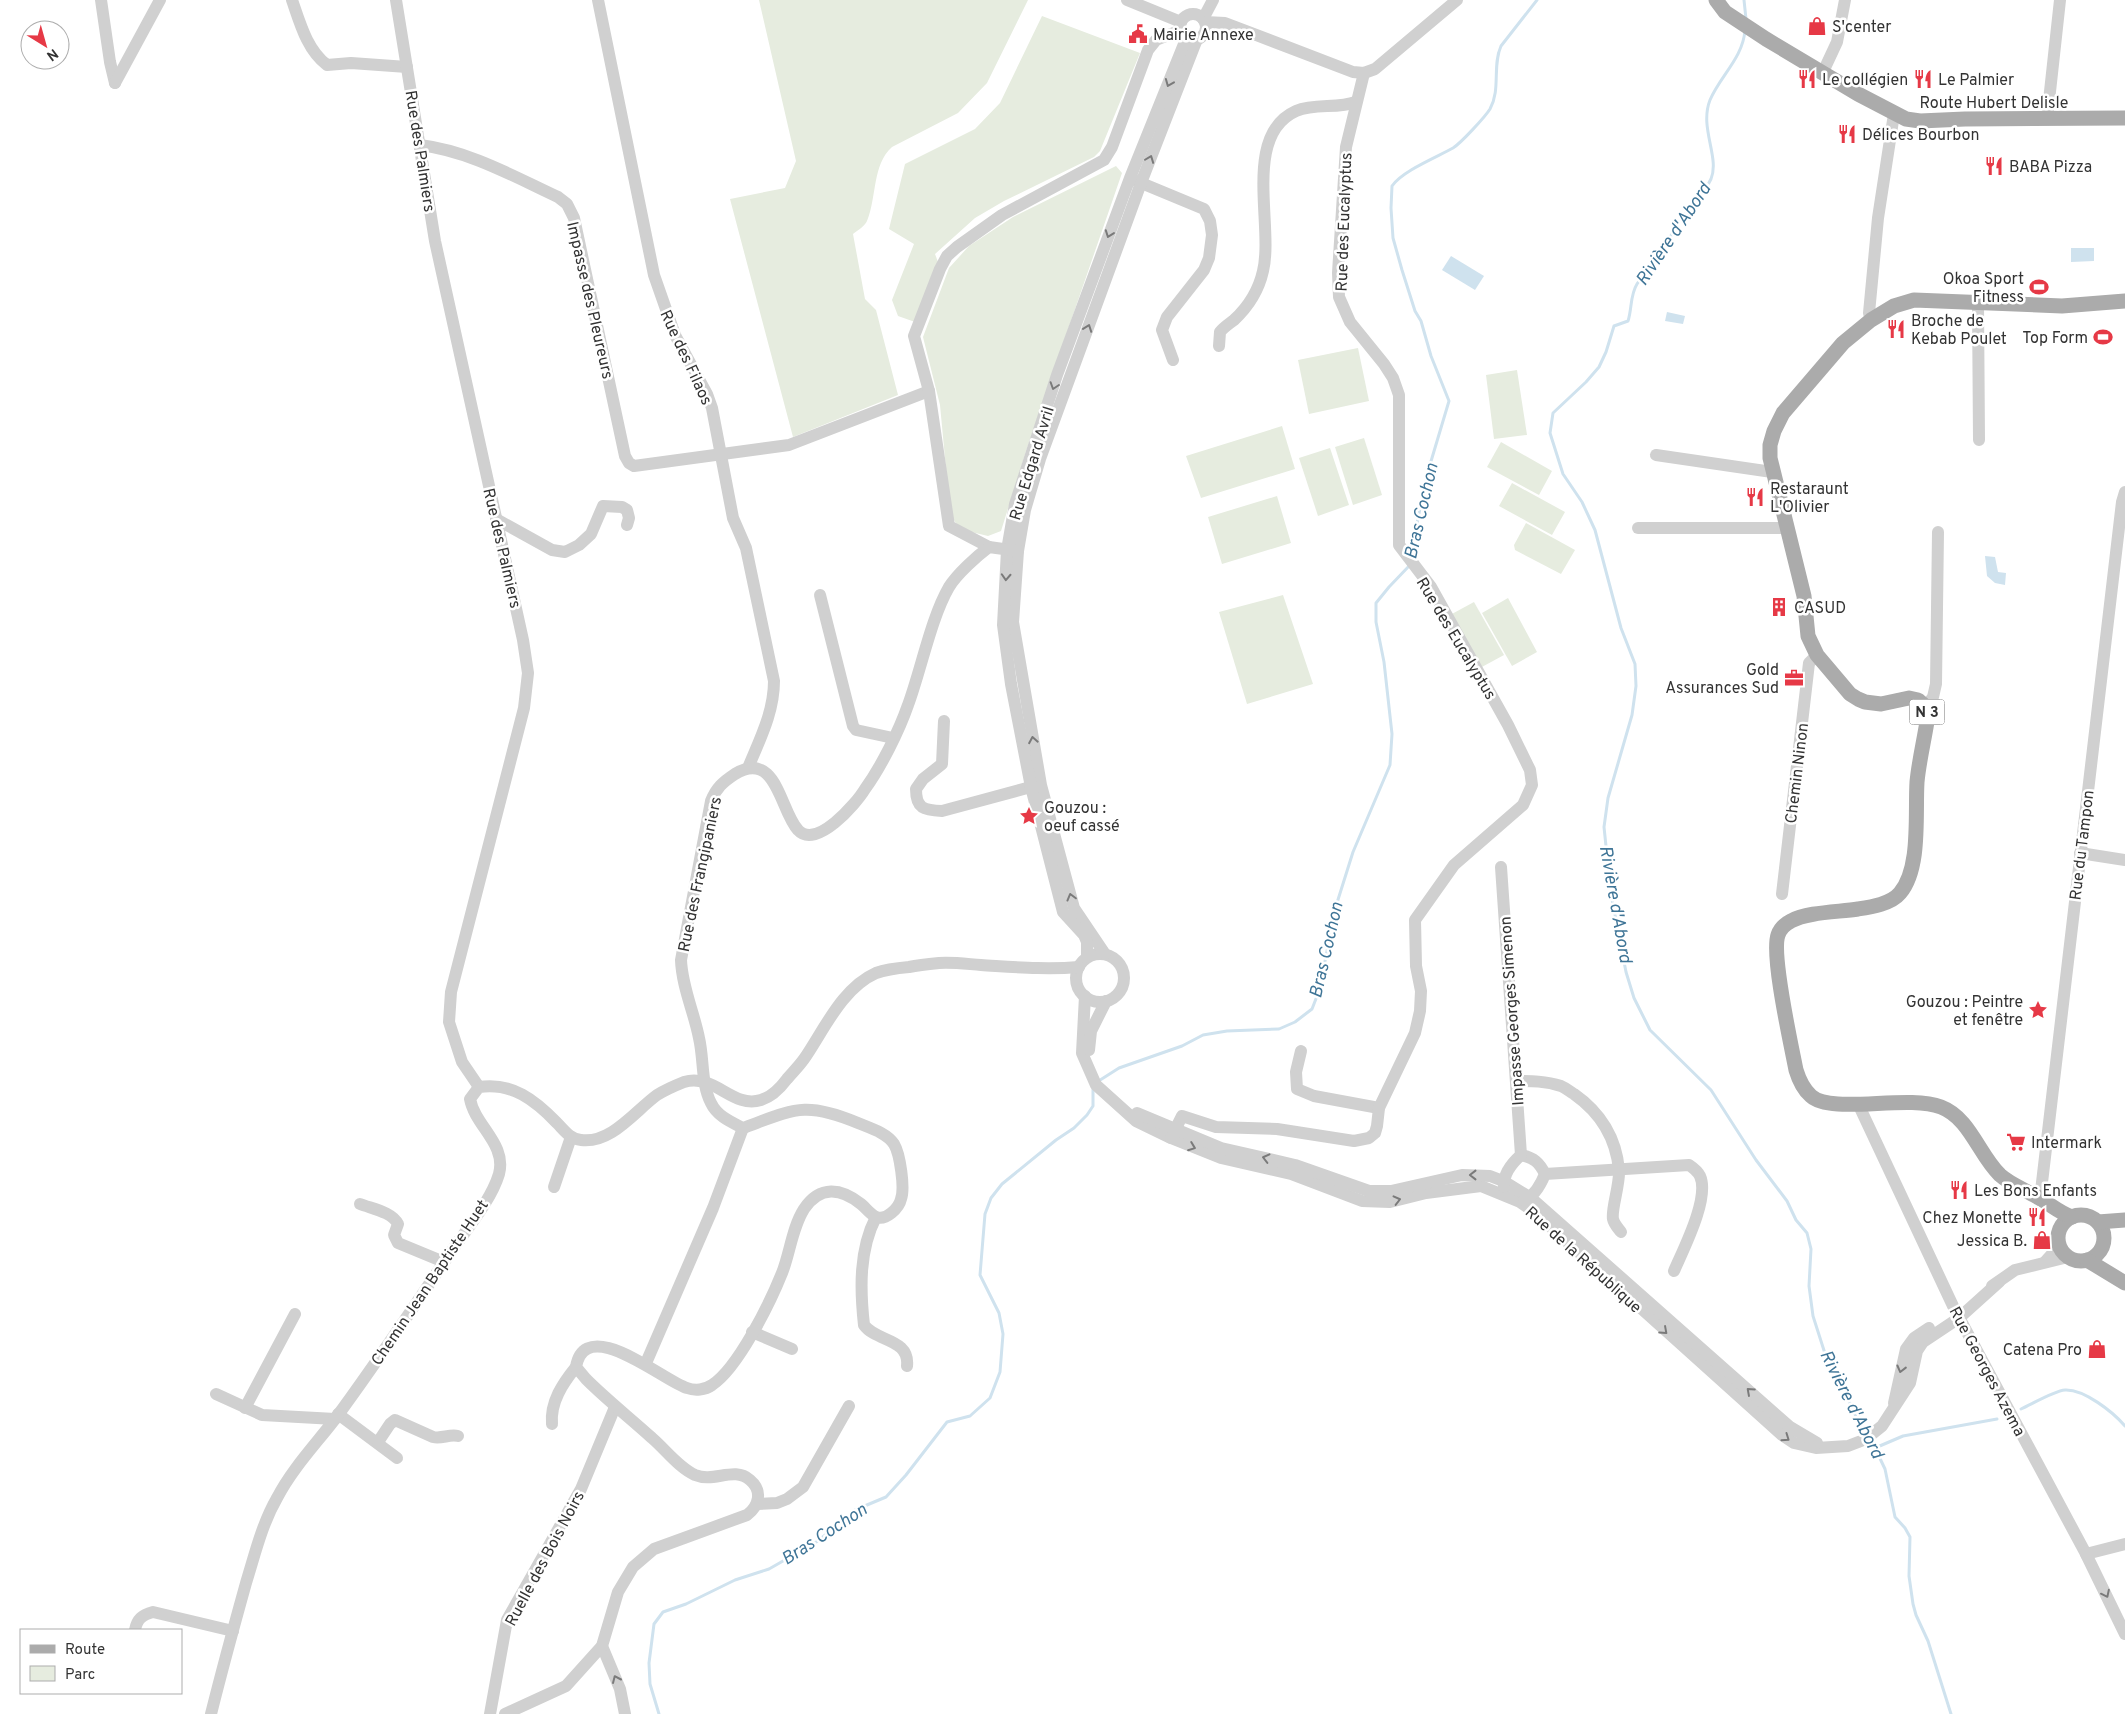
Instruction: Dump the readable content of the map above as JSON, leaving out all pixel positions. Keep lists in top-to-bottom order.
{
  "streets": {
    "main road": ["Route Hubert Delisle", "N 3"],
    "street": [
      "Rue des Palmiers",
      "Rue des Eucalyptus",
      "Impasse des Pleureurs",
      "Rue des Filaos",
      "Rue Edgard Avril",
      "Chemin Ninon",
      "Rue du Tampon",
      "Rue des Frangipaniers",
      "Impasse Georges Simenon",
      "Rue de la République",
      "Chemin Jean Baptiste Huet",
      "Rue Georges Azema",
      "Ruelle des Bois Noirs"
    ]
  },
  "crossings": [
    ["Rue des Palmiers", "Impasse des Pleureurs"],
    ["Rue des Palmiers", "Chemin Jean Baptiste Huet"],
    ["Impasse des Pleureurs", "Rue des Filaos"],
    ["Rue des Filaos", "Rue des Frangipaniers"],
    ["Rue Edgard Avril", "Rue de la République"],
    ["N 3", "Chemin Ninon"],
    ["N 3", "Rue du Tampon"],
    ["N 3", "Rue de la République"],
    ["N 3", "Rue Georges Azema"],
    ["Impasse Georges Simenon", "Rue de la République"],
    ["Rue de la République", "Rue Georges Azema"]
  ],
  "water": ["Rivière d'Abord", "Bras Cochon"],
  "places": {
    "shop": ["S'center", "Jessica B.", "Catena Pro"],
    "public building": ["Mairie Annexe"],
    "restaurant": [
      "Le collégien",
      "Le Palmier",
      "Délices Bourbon",
      "BABA Pizza",
      "Broche de Kebab Poulet",
      "Restaraunt L'Olivier",
      "Les Bons Enfants",
      "Chez Monette"
    ],
    "sports": ["Okoa Sport Fitness", "Top Form"],
    "building": ["CASUD"],
    "office": ["Gold Assurances Sud"],
    "place": ["Gouzou : oeuf cassé", "Gouzou : Peintre et fenêtre"],
    "supermarket": ["Intermark"]
  },
  "legend": ["Route", "Parc"],
  "north": "bottom right"
}
